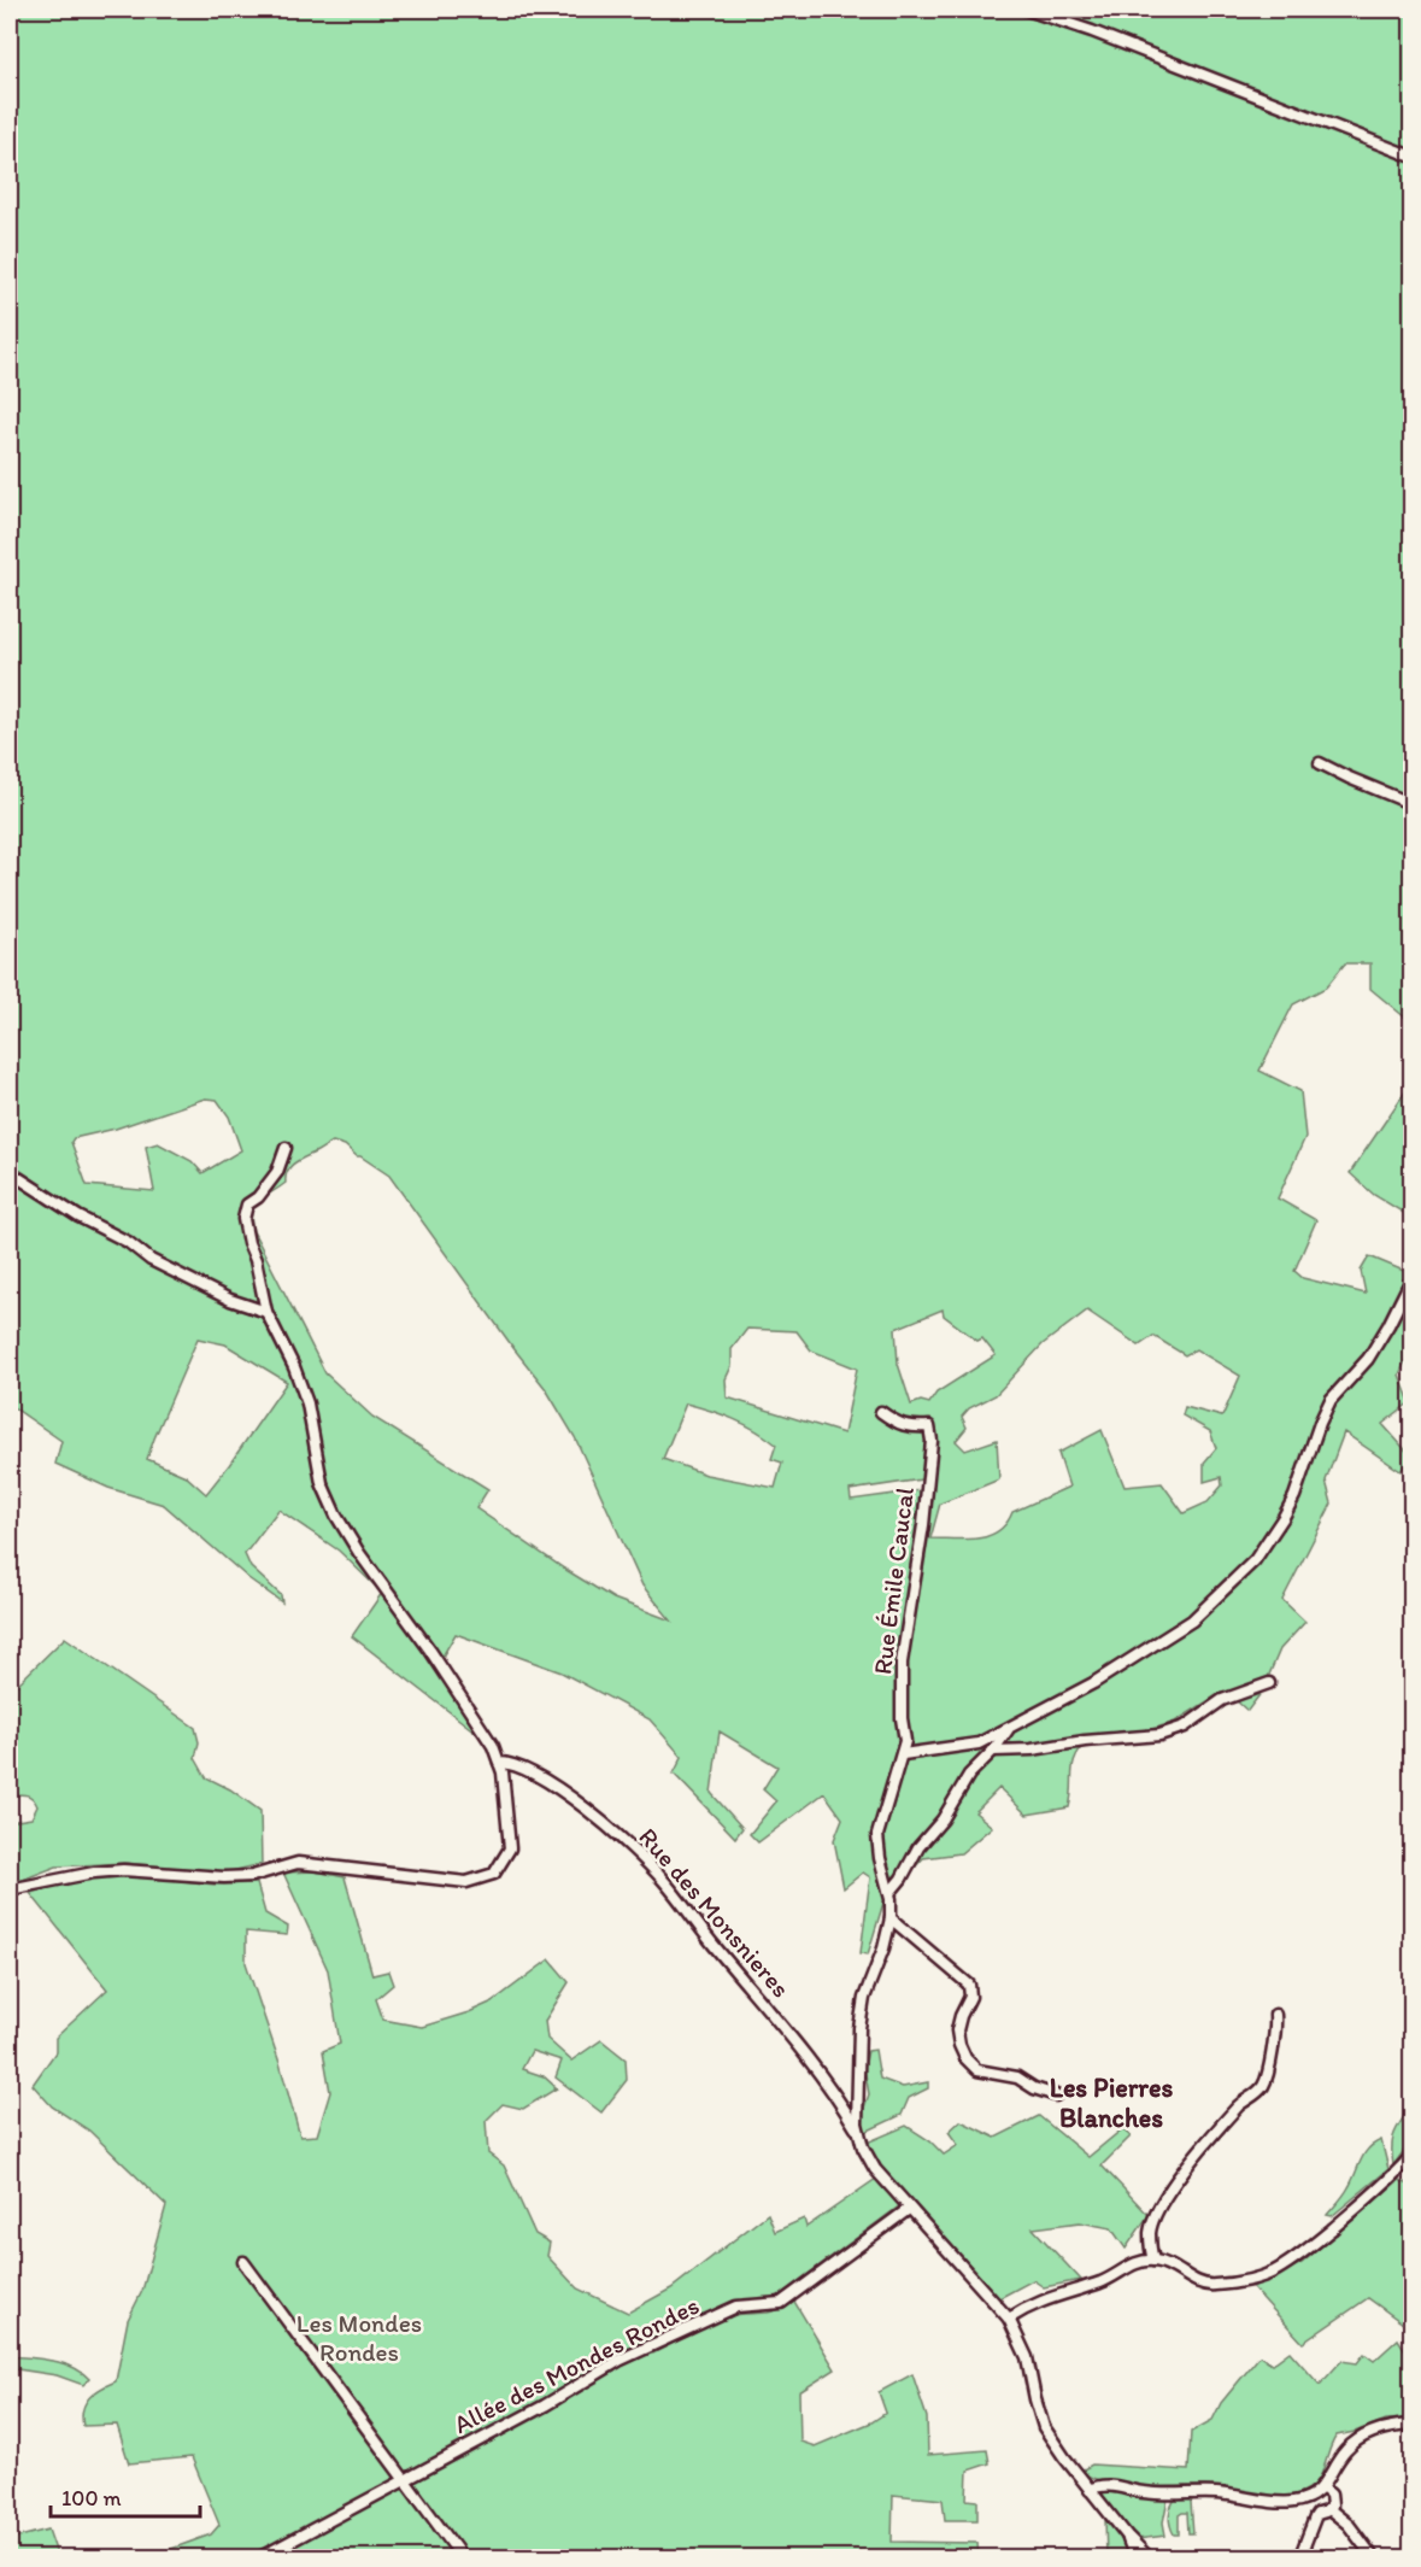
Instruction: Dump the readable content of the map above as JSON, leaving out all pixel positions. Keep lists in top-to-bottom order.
{
  "streets": {
    "street": ["Rue Émile Caucal", "Rue des Monsnieres", "Allée des Mondes Rondes"]
  },
  "crossings": [
    ["Rue Émile Caucal", "Rue des Monsnieres"]
  ],
  "districts": ["Les Pierres Blanches"],
  "parks": ["Les Mondes Rondes"],
  "scale_bar": "100 m"
}
